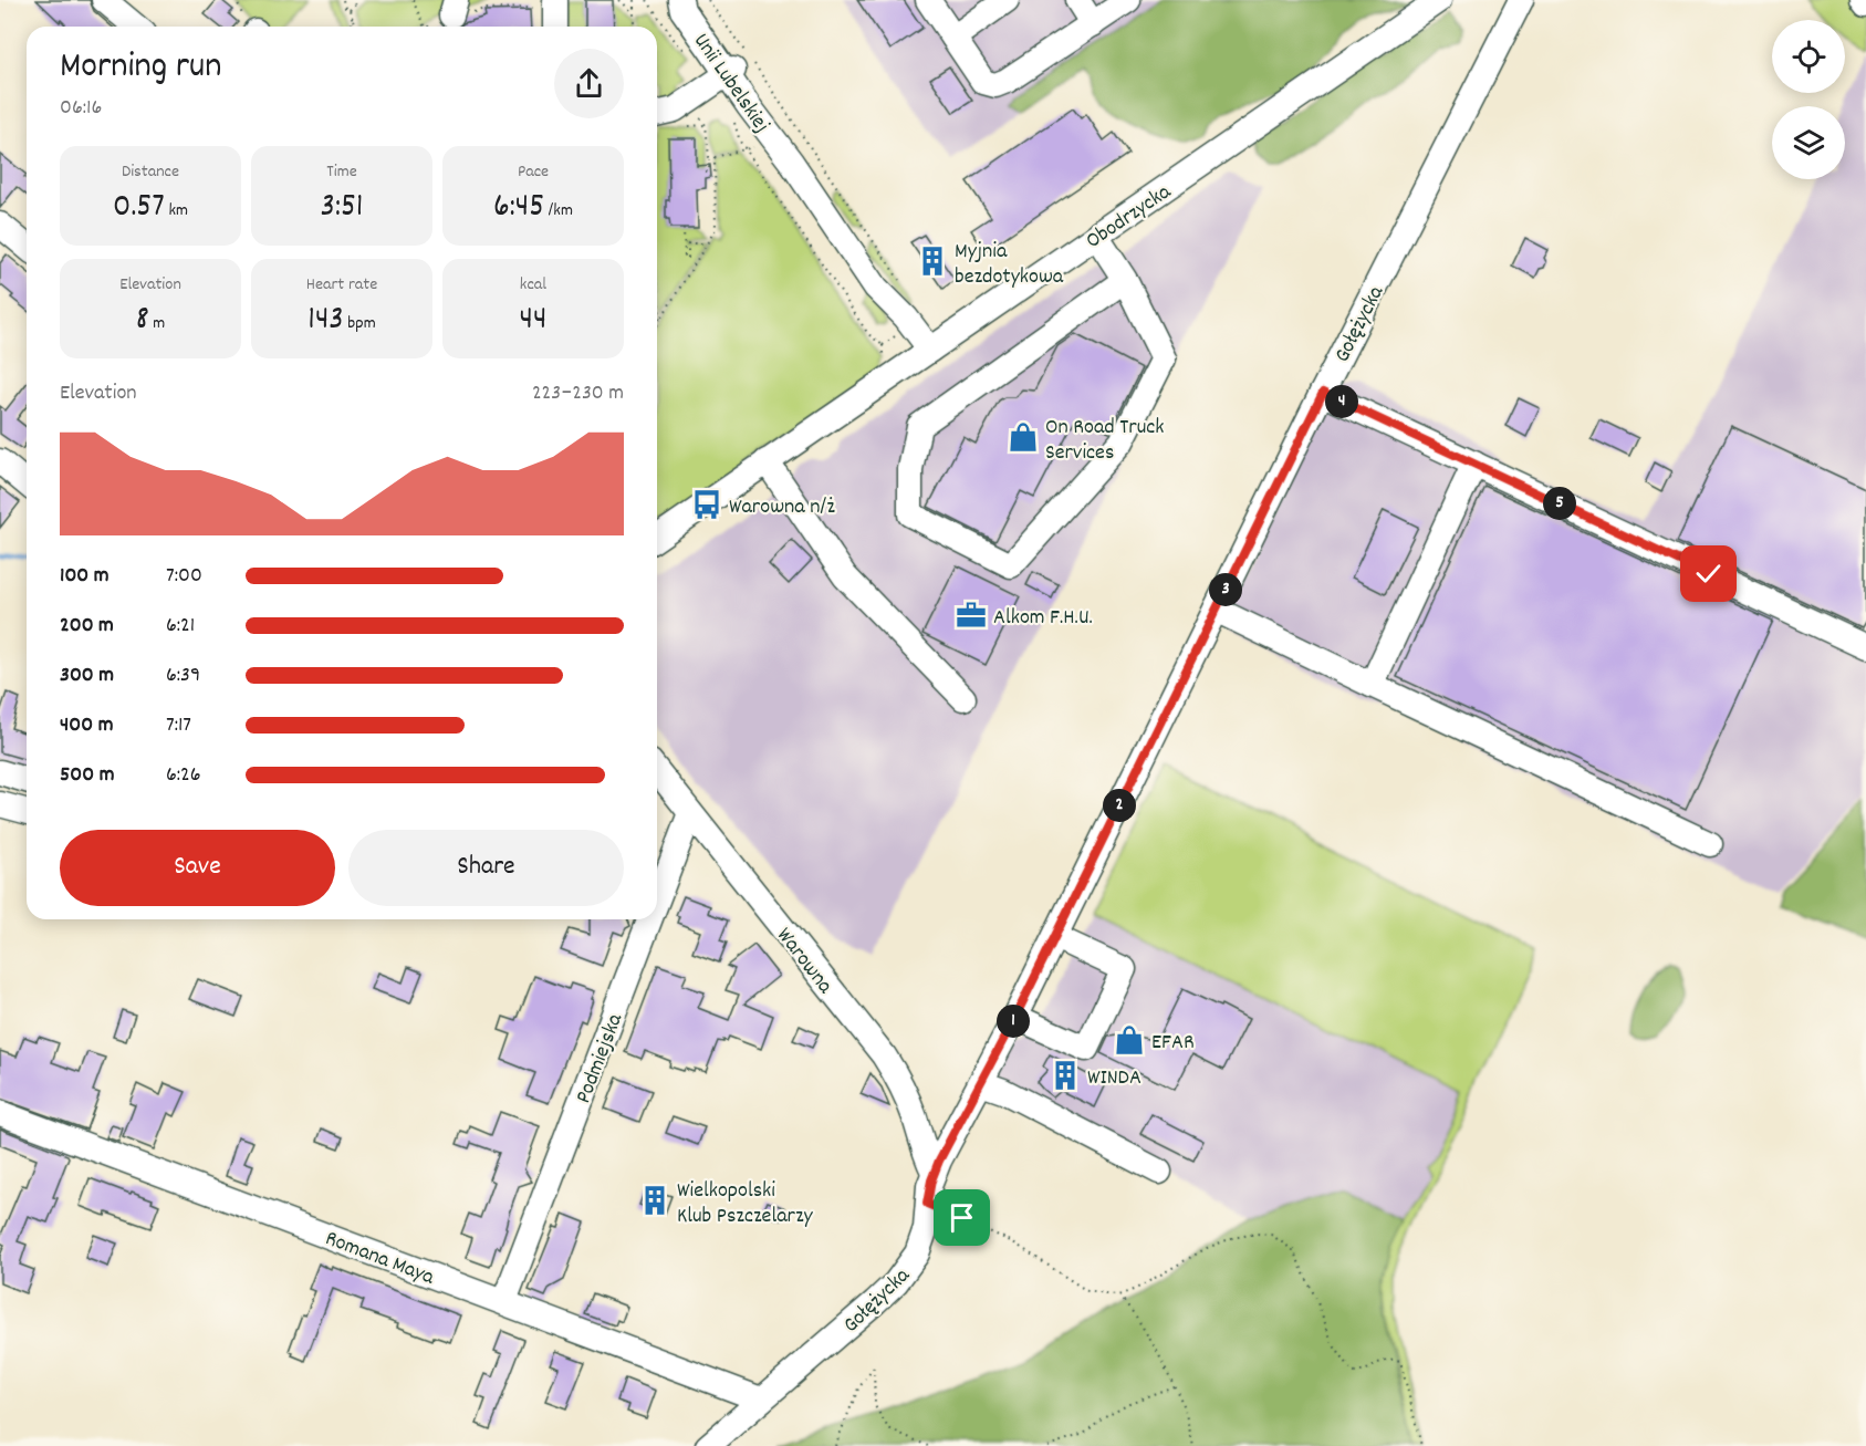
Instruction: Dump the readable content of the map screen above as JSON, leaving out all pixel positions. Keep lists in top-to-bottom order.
{
  "streets": {
    "street": [
      "Unii Lubelskiej",
      "Obodrzycka",
      "Gołężycka",
      "Warowna",
      "Podmiejska",
      "Romana Maya"
    ]
  },
  "crossings": [
    ["Unii Lubelskiej", "Obodrzycka"],
    ["Gołężycka", "Warowna"],
    ["Gołężycka", "Romana Maya"],
    ["Warowna", "Podmiejska"],
    ["Podmiejska", "Romana Maya"]
  ],
  "places": {
    "building": ["Myjnia bezdotykowa", "WINDA", "Wielkopolski Klub Pszczelarzy"],
    "shop": ["On Road Truck Services", "EFAR"],
    "bus stop": ["Warowna n/ż"],
    "office": ["Alkom F.H.U."]
  },
  "page": {
    "heading": ["Morning run", "06:16"],
    "stats": [
      ["Distance", "0.57 km"],
      ["Time", "3:51"],
      ["Pace", "6:45 /km"],
      ["Elevation", "8 m"],
      ["Heart rate", "143 bpm"],
      ["kcal", "44"]
    ],
    "chart": ["Elevation", "223–230 m"],
    "pins": [
      "4",
      "5",
      "3",
      "2",
      "1"
    ],
    "list": [
      {
        "name": "100 m",
        "note": "7:00"
      },
      {
        "name": "200 m",
        "note": "6:21"
      },
      {
        "name": "300 m",
        "note": "6:39"
      },
      {
        "name": "400 m",
        "note": "7:17"
      },
      {
        "name": "500 m",
        "note": "6:26"
      }
    ],
    "buttons": ["Save", "Share"]
  }
}
